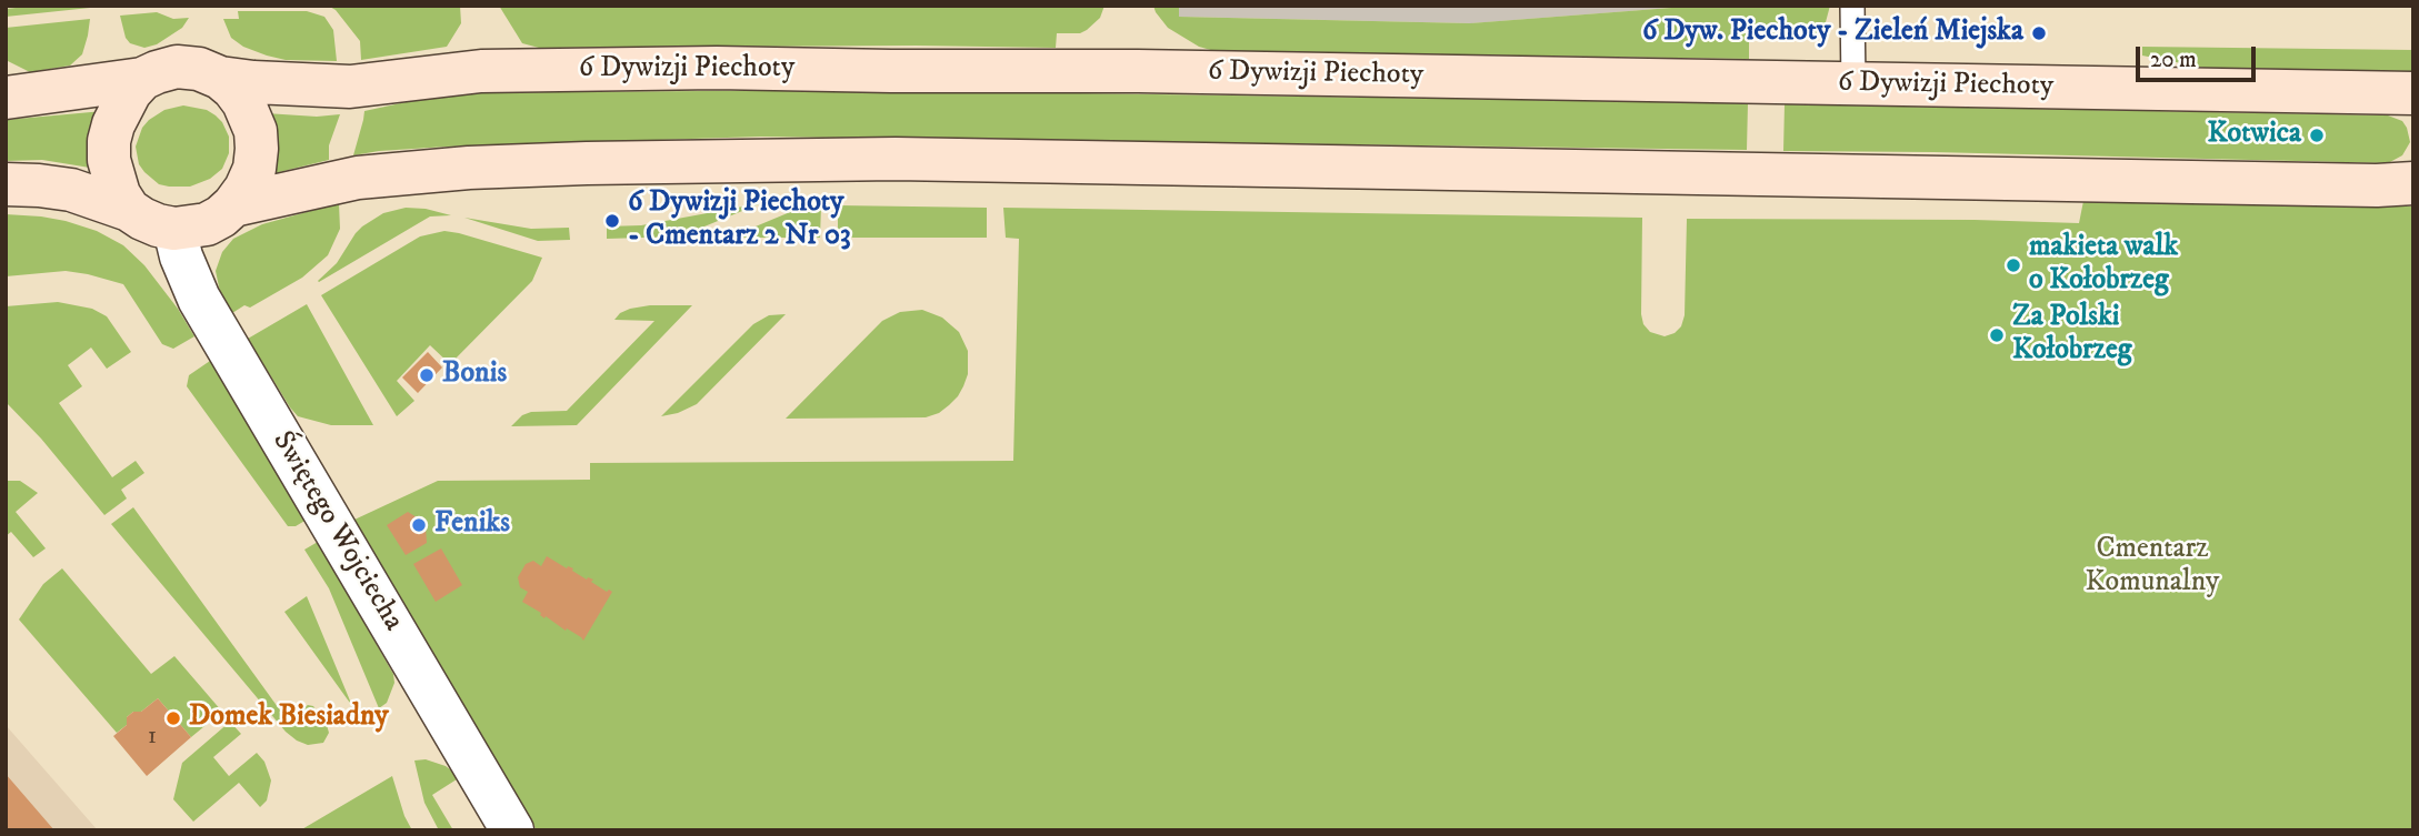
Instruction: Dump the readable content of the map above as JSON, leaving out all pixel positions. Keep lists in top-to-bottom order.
{
  "streets": {
    "street": ["6 Dywizji Piechoty", "Świętego Wojciecha"]
  },
  "crossings": [
    ["6 Dywizji Piechoty", "Świętego Wojciecha"]
  ],
  "parks": ["Cmentarz Komunalny"],
  "places": [
    "6 Dyw. Piechoty - Zieleń Miejska",
    "Kotwica",
    "6 Dywizji Piechoty - Cmentarz 2 Nr 03",
    "makieta walk o Kołobrzeg",
    "Za Polski Kołobrzeg",
    "Bonis",
    "Feniks",
    "Domek Biesiadny"
  ],
  "house_numbers": ["1"],
  "scale_bar": "20 m"
}
